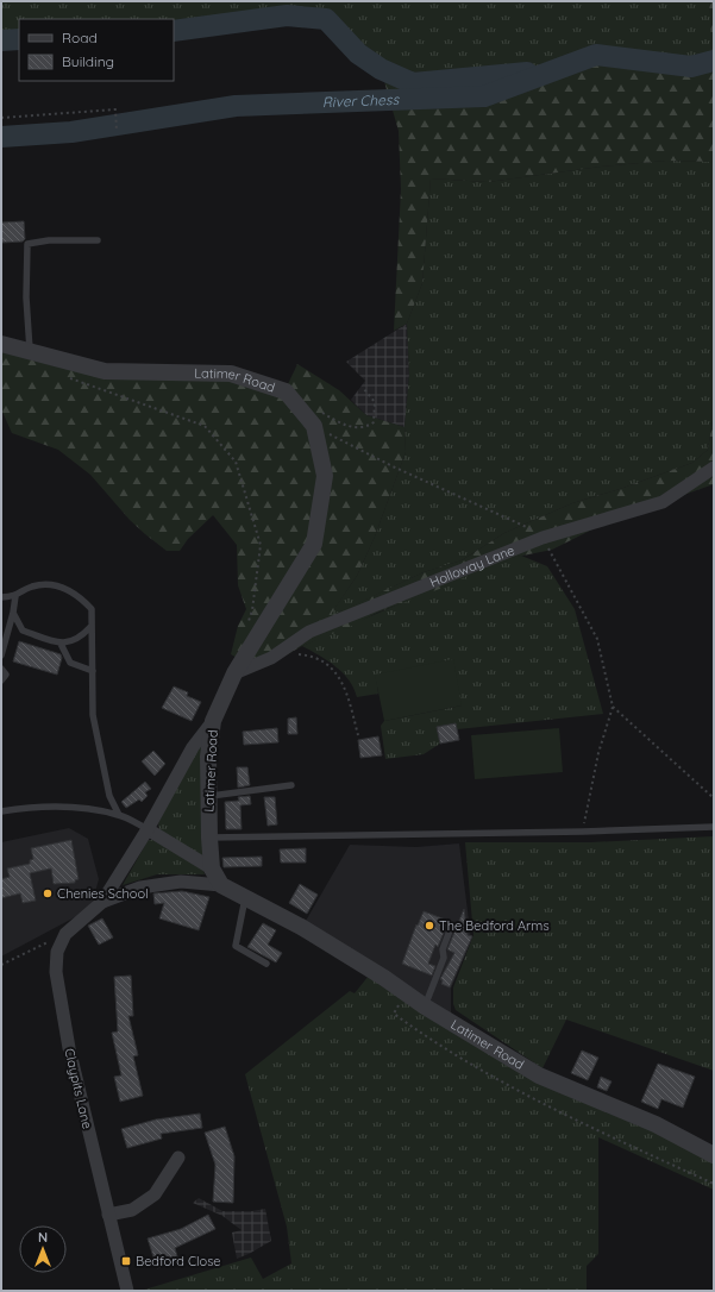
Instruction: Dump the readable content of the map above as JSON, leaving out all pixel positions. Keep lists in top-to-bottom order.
{
  "streets": {
    "street": ["Latimer Road", "Holloway Lane", "Claypits Lane"]
  },
  "crossings": [
    ["Latimer Road", "Holloway Lane"],
    ["Latimer Road", "Claypits Lane"]
  ],
  "water": ["River Chess"],
  "places": {
    "other": ["Chenies School", "The Bedford Arms"],
    "transit": ["Bedford Close"]
  },
  "legend": ["Road", "Building"],
  "north": "top"
}
